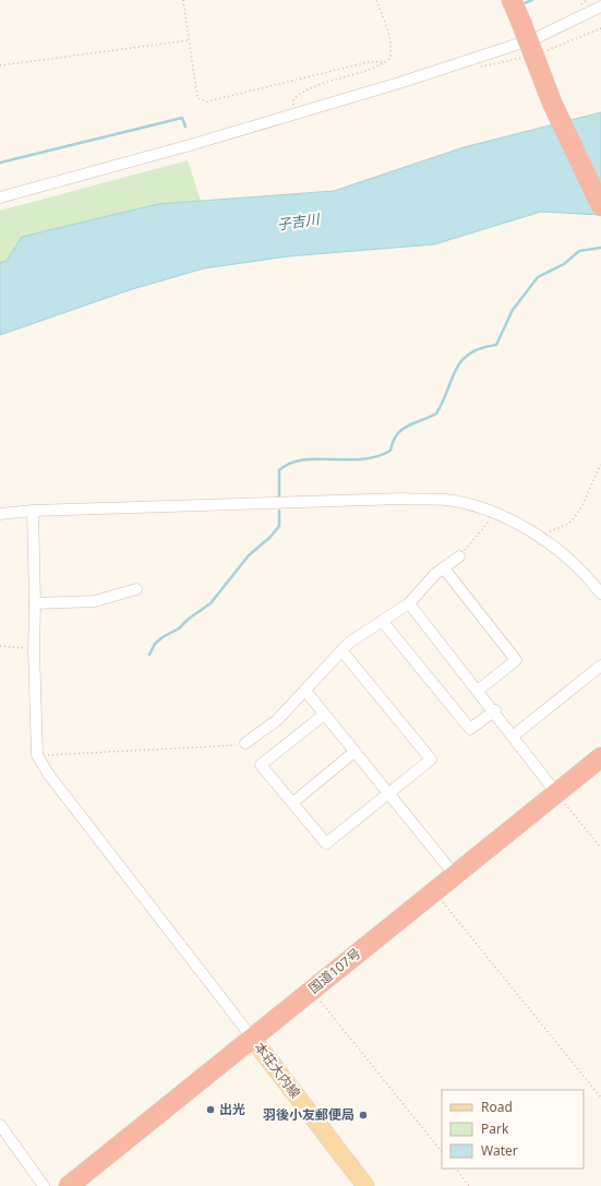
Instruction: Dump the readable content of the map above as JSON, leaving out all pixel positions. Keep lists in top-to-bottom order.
{
  "streets": {
    "highway": ["国道107号"],
    "main road": ["本荘大内線"]
  },
  "crossings": [
    ["国道107号", "本荘大内線"]
  ],
  "water": ["子吉川"],
  "places": ["出光", "羽後小友郵便局"],
  "legend": ["Road", "Park", "Water"]
}
